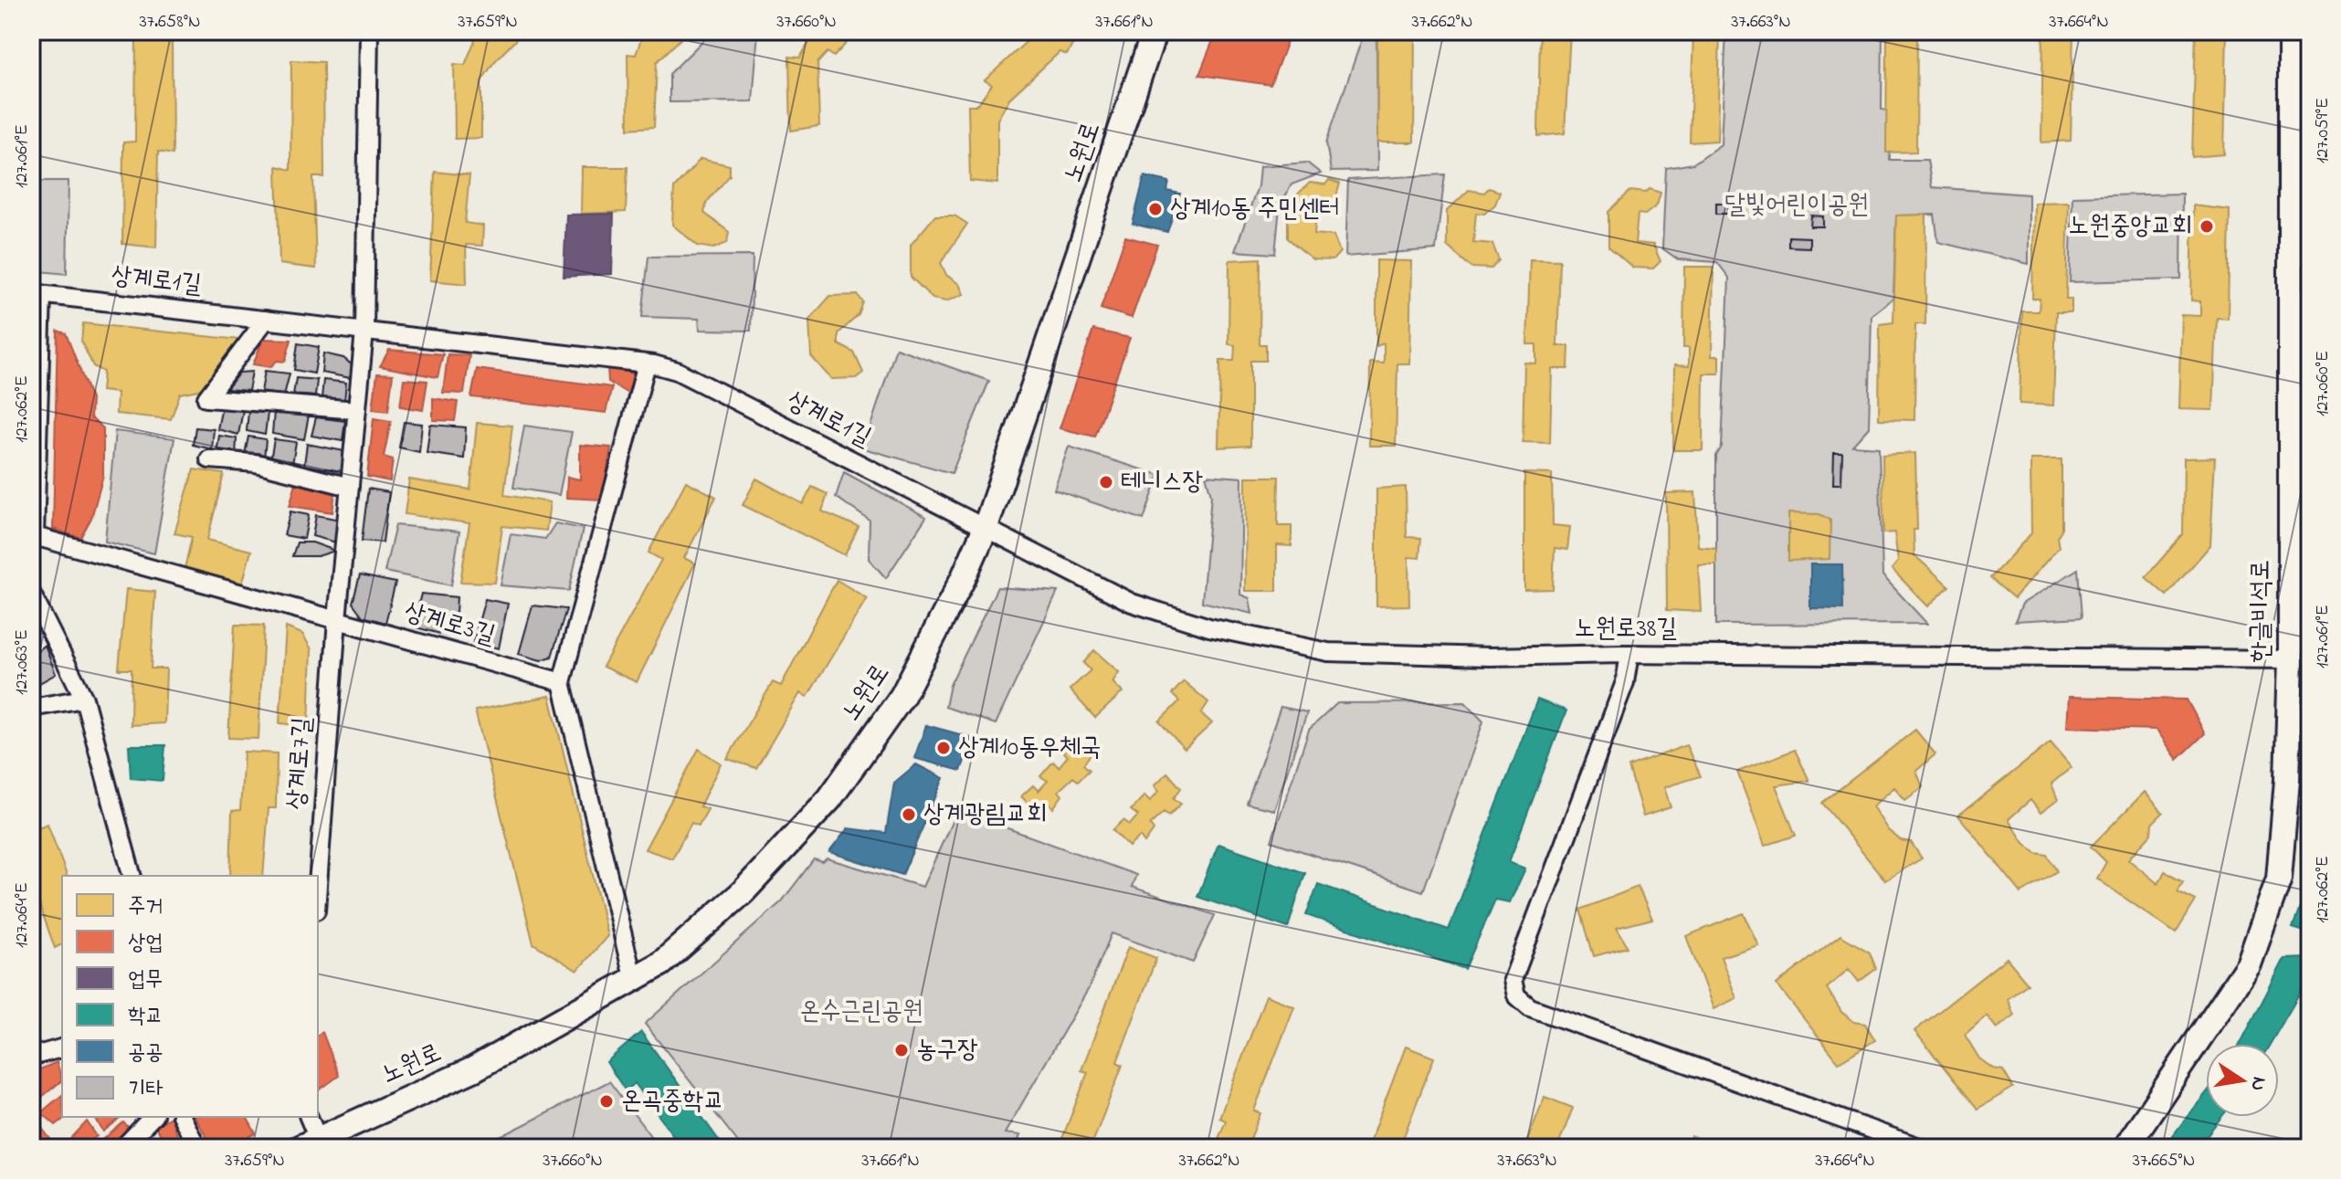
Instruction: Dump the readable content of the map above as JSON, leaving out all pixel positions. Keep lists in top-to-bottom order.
{
  "streets": {
    "main road": ["노원로", "한글비석로"],
    "street": [
      "상계로1길",
      "상계로3길",
      "노원로38길",
      "상계로7길"
    ]
  },
  "crossings": [
    ["노원로", "상계로1길"],
    ["노원로", "노원로38길"],
    ["상계로1길", "상계로3길"],
    ["상계로1길", "노원로38길"],
    ["한글비석로", "노원로38길"],
    ["상계로3길", "상계로7길"]
  ],
  "parks": ["달빛어린이공원", "온수근린공원"],
  "places": [
    "상계10동 주민센터",
    "노원중앙교회",
    "테니스장",
    "상계10동우체국",
    "상계광림교회",
    "농구장",
    "온곡중학교"
  ],
  "legend": [
    "주거",
    "상업",
    "업무",
    "학교",
    "공공",
    "기타"
  ],
  "north": "right",
  "coordinates": [
    "37.658°N",
    "37.659°N",
    "37.660°N",
    "37.661°N",
    "37.662°N",
    "37.663°N",
    "37.664°N",
    "127.059°E",
    "127.061°E",
    "127.060°E",
    "127.062°E",
    "127.063°E",
    "127.064°E",
    "37.665°N"
  ]
}
